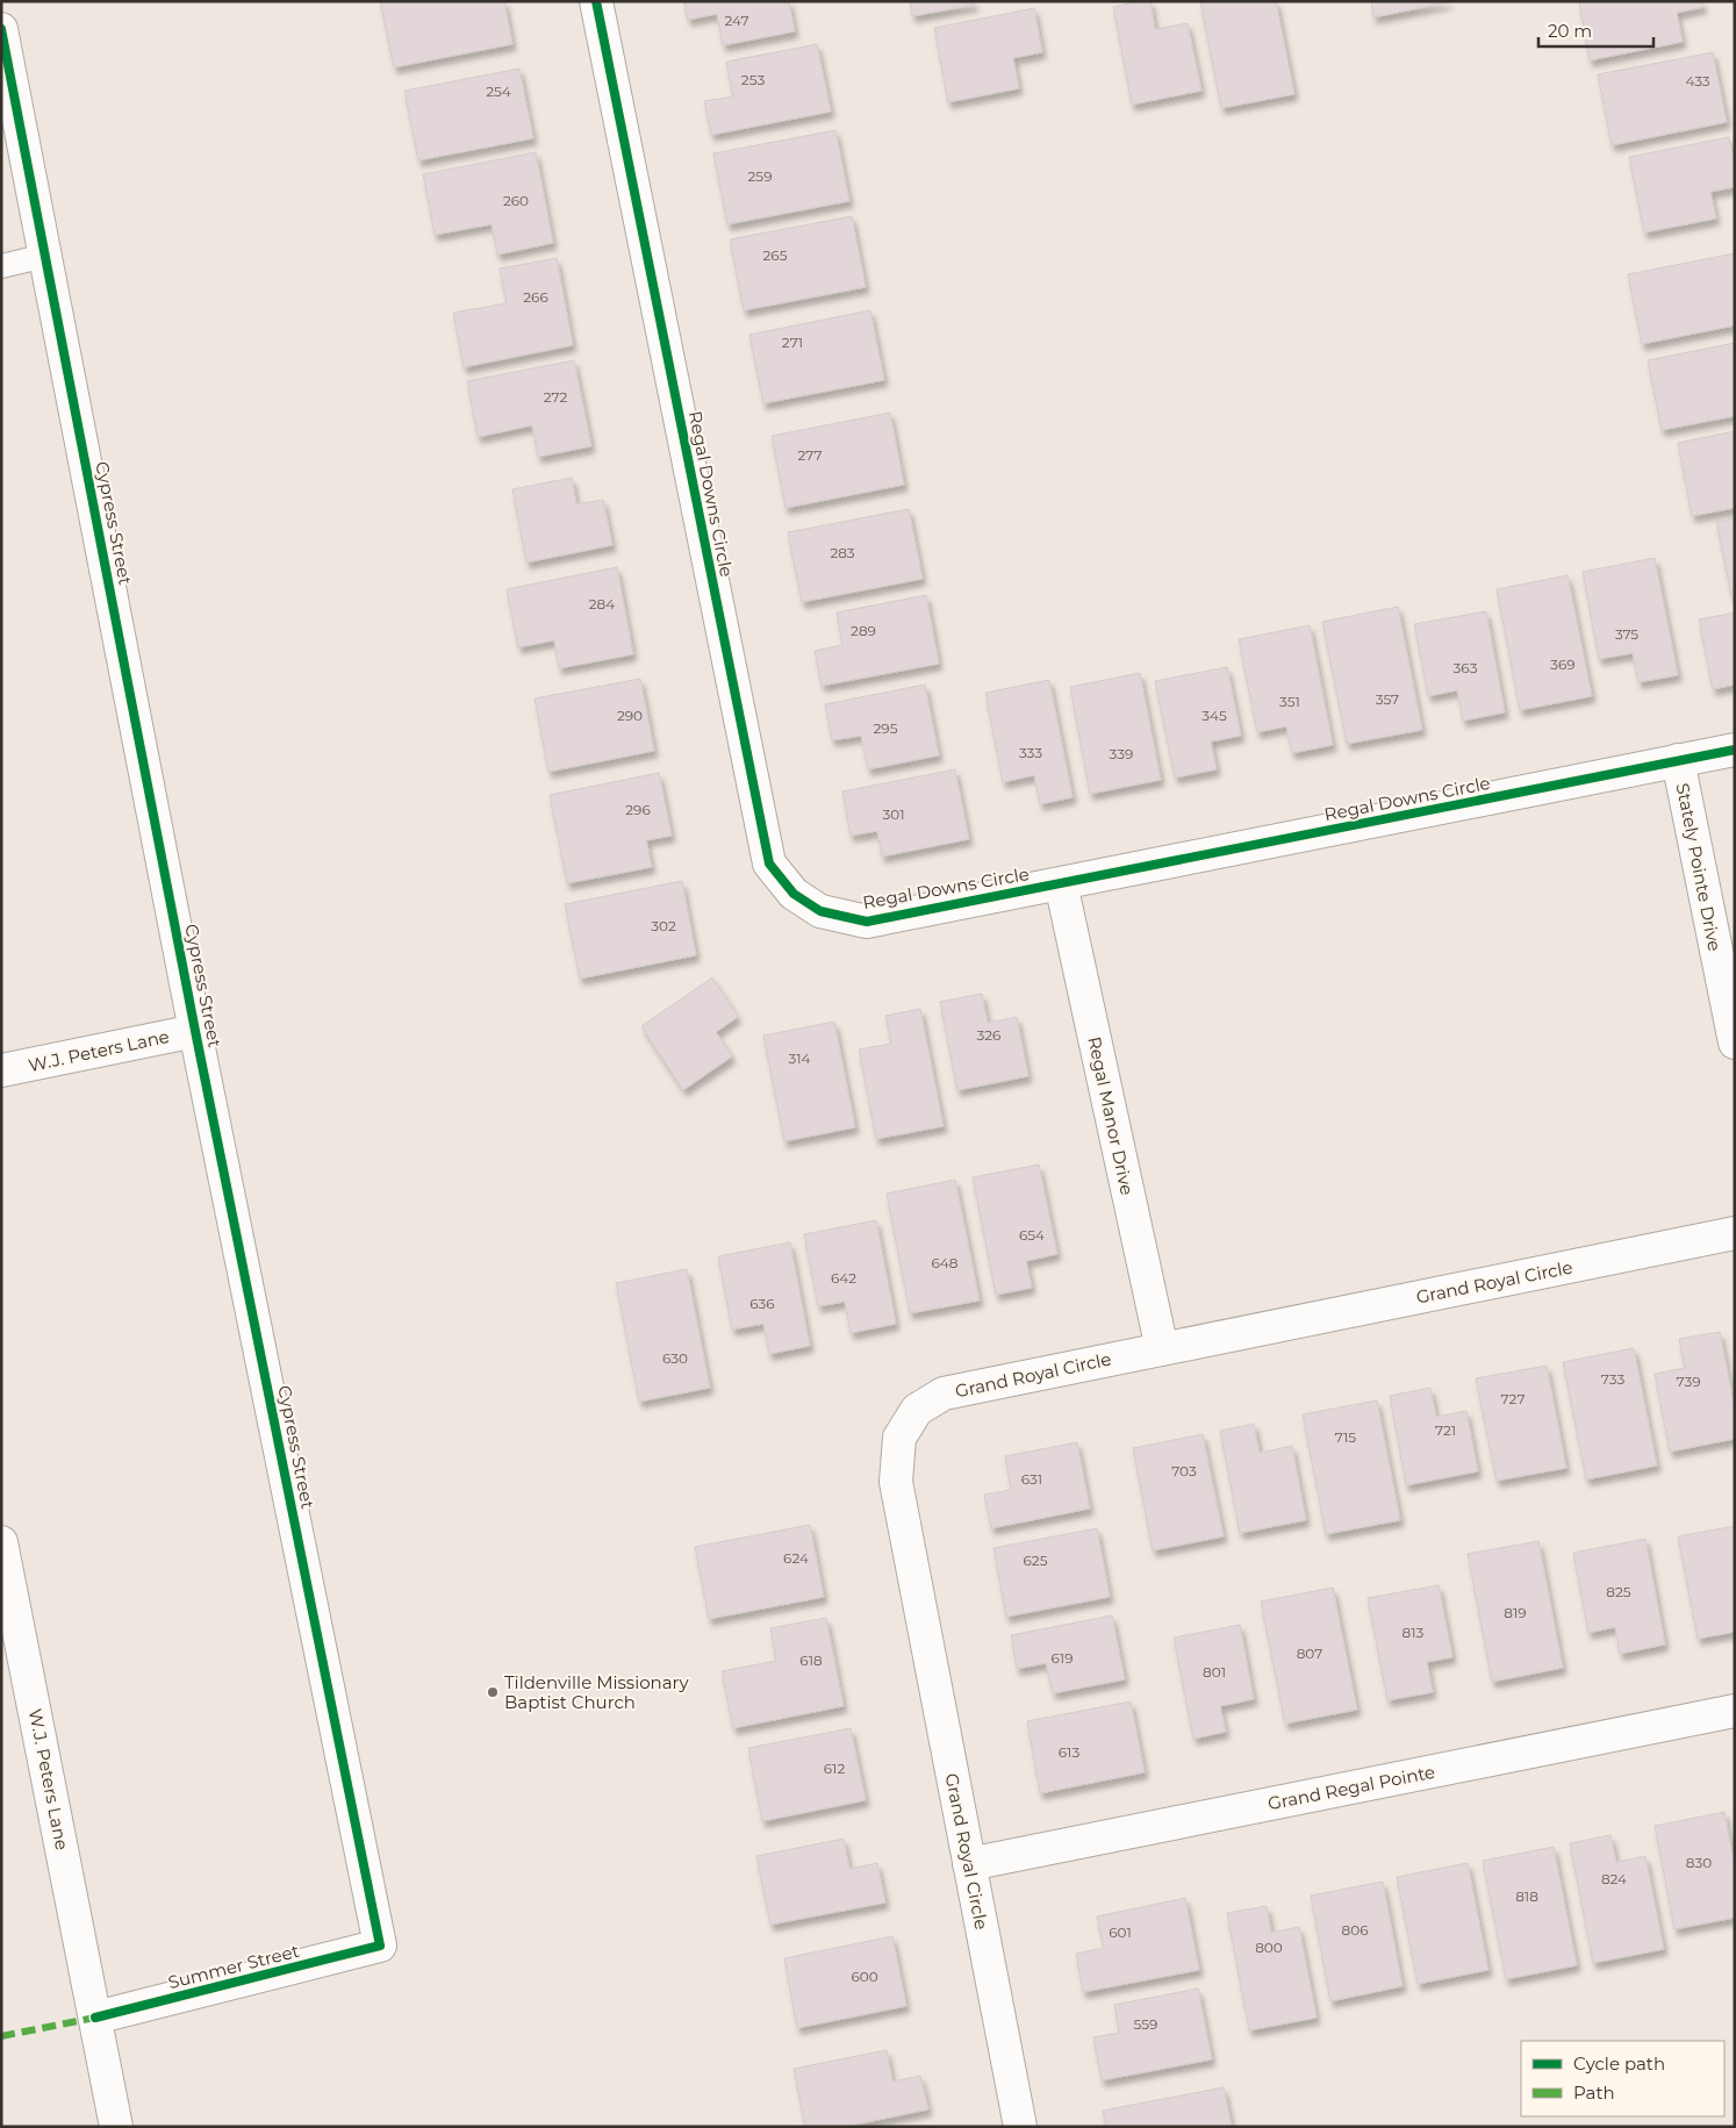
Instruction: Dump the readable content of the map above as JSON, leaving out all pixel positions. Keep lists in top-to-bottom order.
{
  "streets": {
    "street": [
      "Regal Downs Circle",
      "Cypress Street",
      "Stately Pointe Drive",
      "W.J. Peters Lane",
      "Regal Manor Drive",
      "Grand Royal Circle",
      "Grand Regal Pointe",
      "Summer Street"
    ]
  },
  "crossings": [
    ["Regal Downs Circle", "Stately Pointe Drive"],
    ["Regal Downs Circle", "Regal Manor Drive"],
    ["Cypress Street", "W.J. Peters Lane"],
    ["Cypress Street", "Summer Street"],
    ["W.J. Peters Lane", "Summer Street"],
    ["Regal Manor Drive", "Grand Royal Circle"],
    ["Grand Royal Circle", "Grand Regal Pointe"]
  ],
  "places": ["Tildenville Missionary Baptist Church"],
  "house_numbers": [
    "247",
    "253",
    "433",
    "254",
    "259",
    "260",
    "265",
    "266",
    "271",
    "272",
    "277",
    "283",
    "284",
    "289",
    "375",
    "369",
    "363",
    "357",
    "351",
    "290",
    "345",
    "295",
    "333",
    "339",
    "296",
    "301",
    "302",
    "326",
    "314",
    "654",
    "648",
    "642",
    "636",
    "630",
    "733",
    "739",
    "727",
    "721",
    "715",
    "703",
    "631",
    "624",
    "625",
    "825",
    "819",
    "813",
    "807",
    "619",
    "618",
    "801",
    "613",
    "612",
    "830",
    "824",
    "818",
    "806",
    "601",
    "800",
    "600",
    "559"
  ],
  "legend": ["Cycle path", "Path"],
  "scale_bar": "20 m"
}
